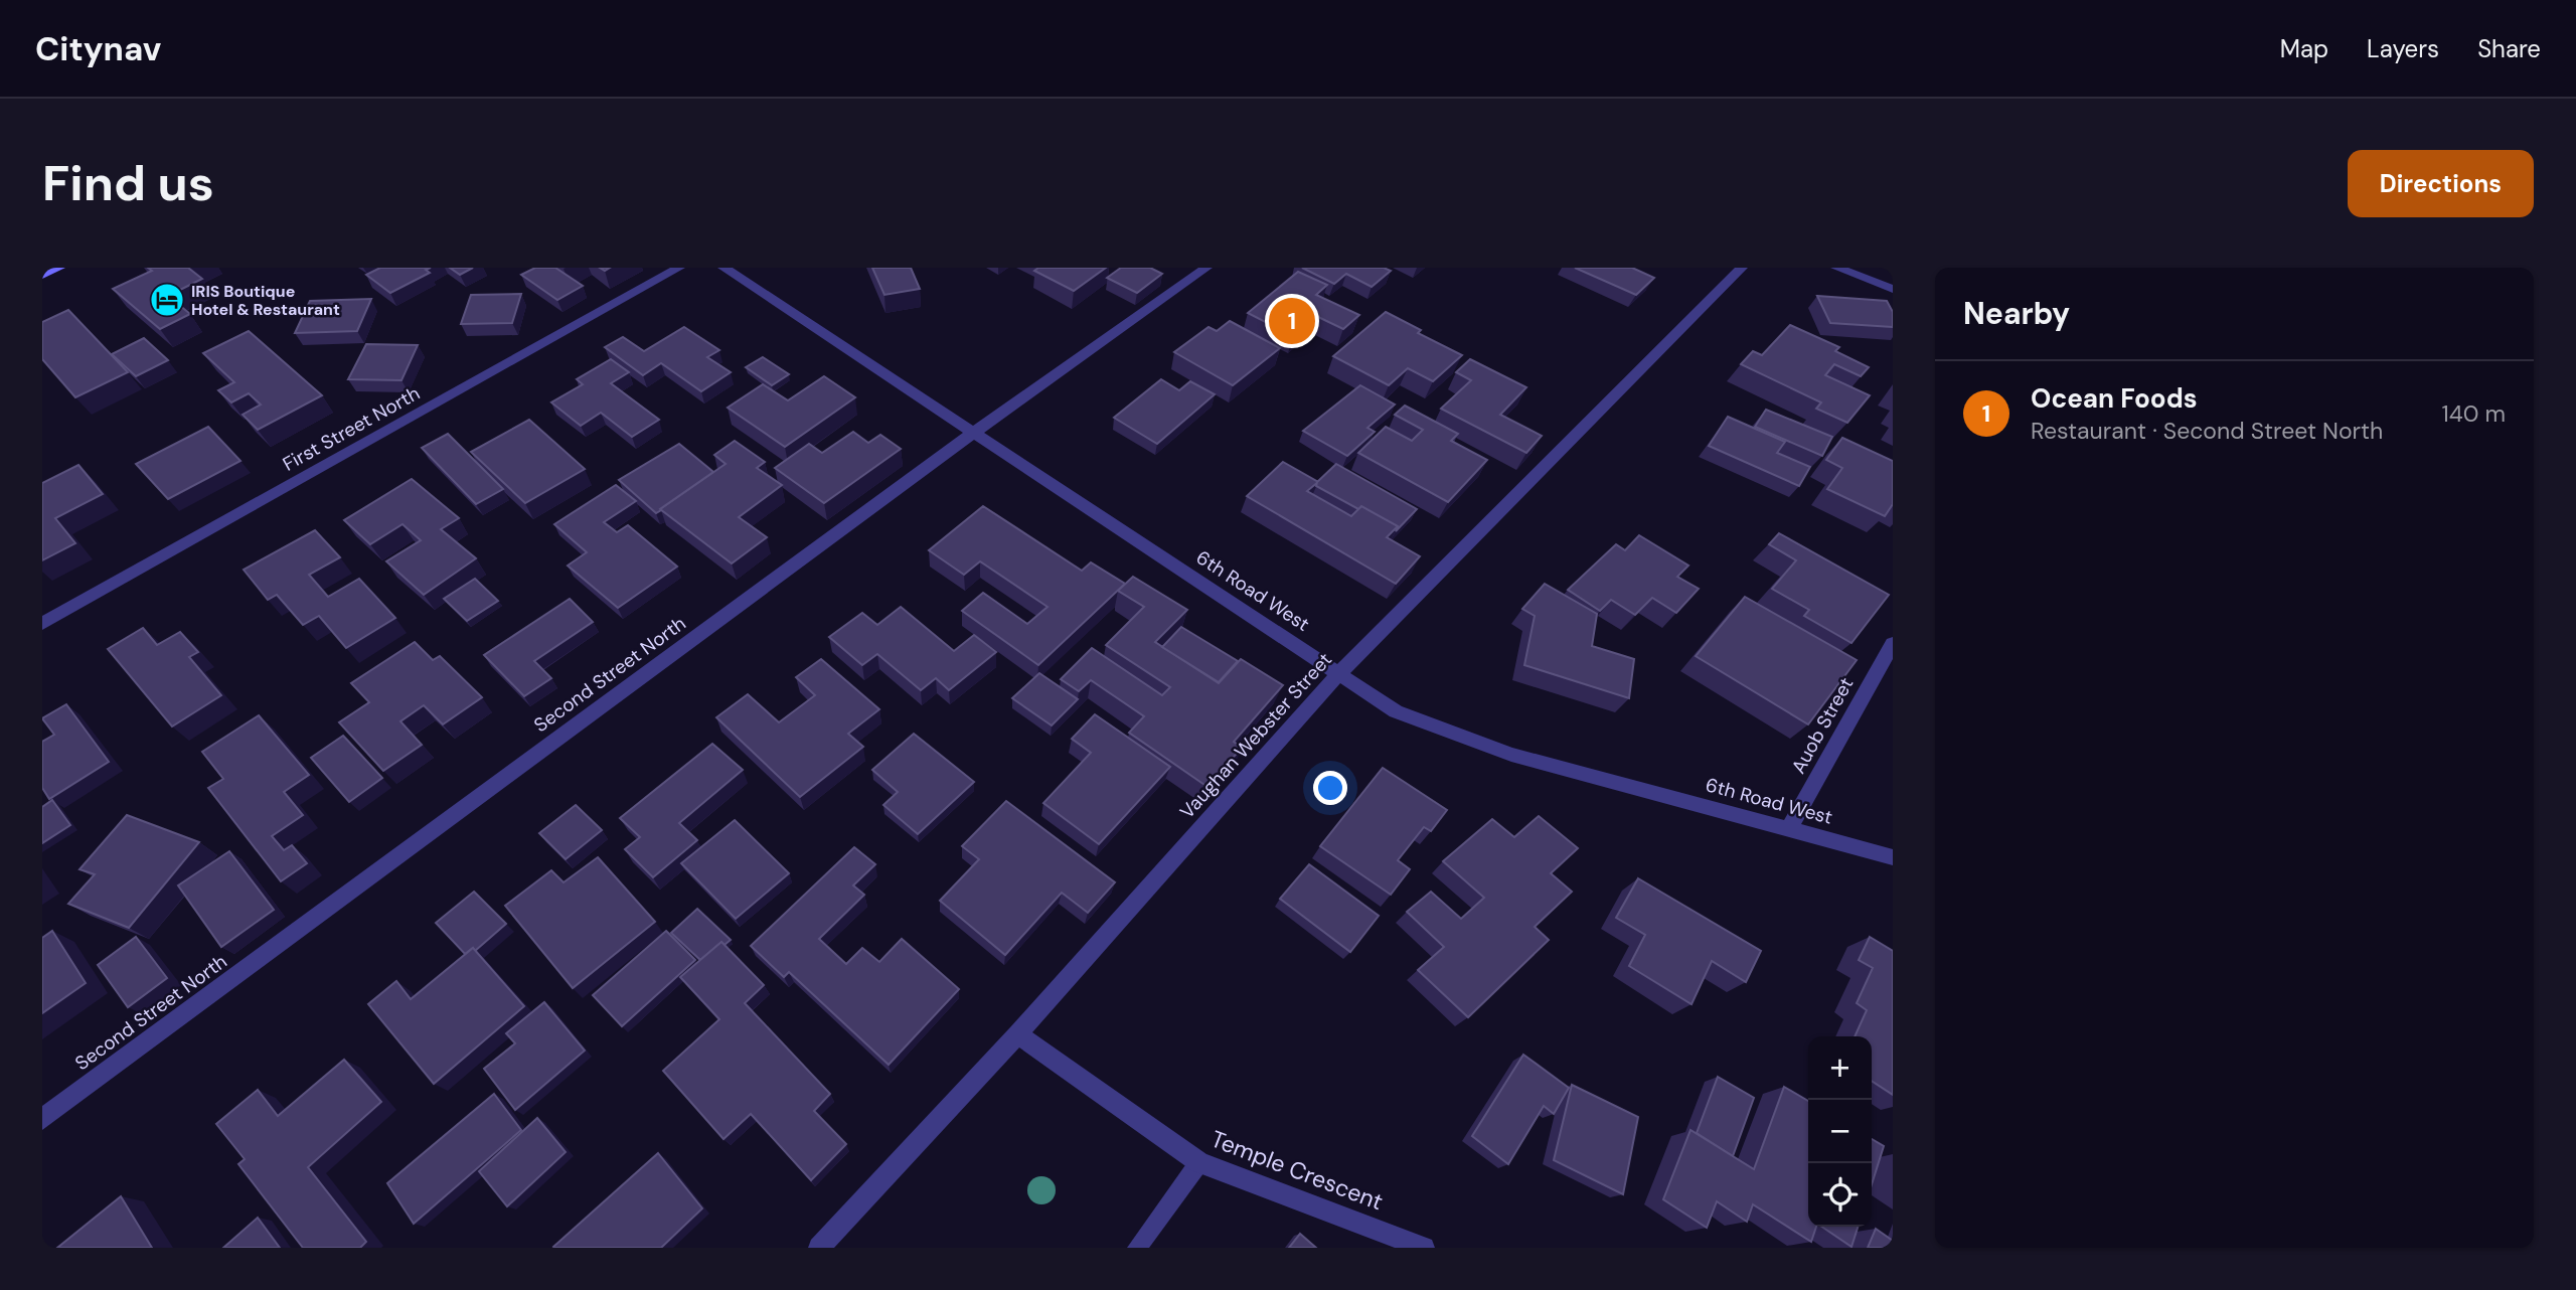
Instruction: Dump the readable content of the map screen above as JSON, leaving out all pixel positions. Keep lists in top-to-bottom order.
{
  "streets": {
    "street": [
      "First Street North",
      "6th Road West",
      "Second Street North",
      "Auob Street",
      "Vaughan Webster Street",
      "Temple Crescent"
    ]
  },
  "crossings": [
    ["6th Road West", "Second Street North"],
    ["6th Road West", "Auob Street"],
    ["6th Road West", "Vaughan Webster Street"],
    ["Vaughan Webster Street", "Temple Crescent"]
  ],
  "places": {
    "hotel": ["IRIS Boutique Hotel & Restaurant"]
  },
  "page": {
    "header": "Citynav",
    "nav": ["Map", "Layers", "Share"],
    "buttons": "Directions",
    "title": "Find us",
    "heading": "Nearby",
    "pins": "1",
    "list": [
      {
        "mark": "1",
        "name": "Ocean Foods",
        "note": "Restaurant · Second Street North",
        "value": "140 m"
      }
    ],
    "map_buttons": ["+", "−"]
  }
}
